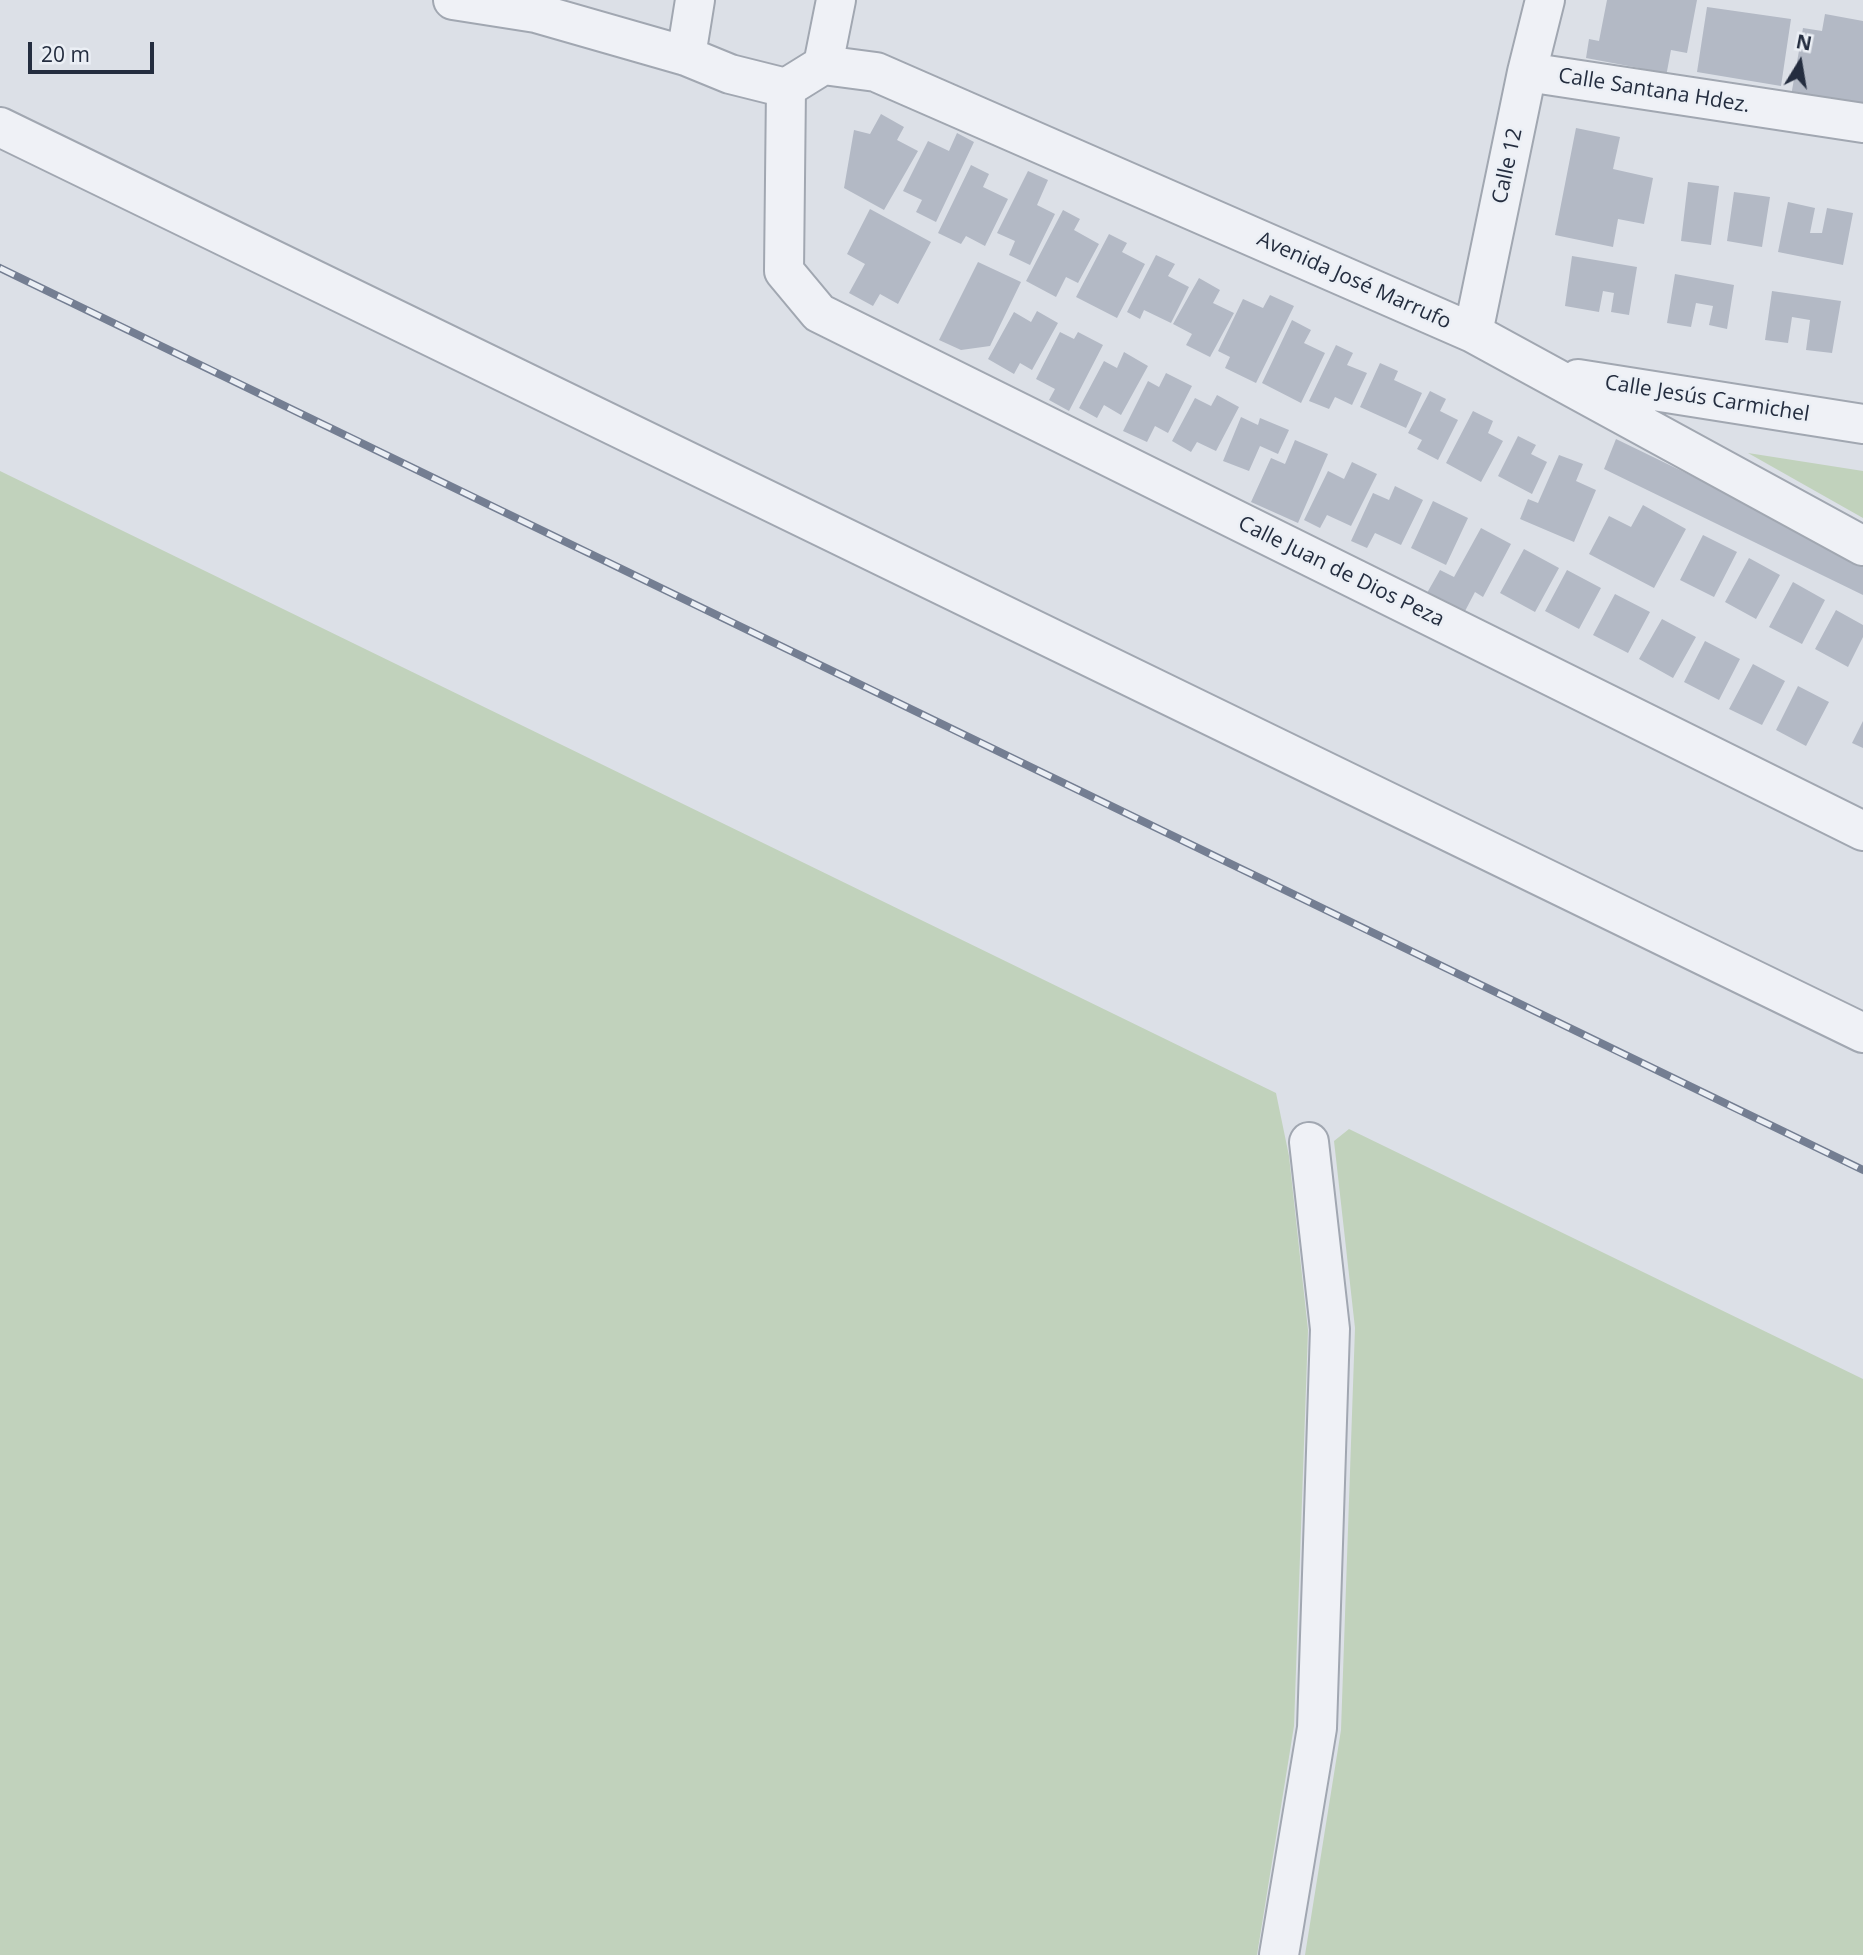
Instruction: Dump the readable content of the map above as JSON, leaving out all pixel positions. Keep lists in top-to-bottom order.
{
  "streets": {
    "street": [
      "Calle Santana Hdez.",
      "Calle 12",
      "Avenida José Marrufo",
      "Calle Jesús Carmichel",
      "Calle Juan de Dios Peza"
    ]
  },
  "crossings": [
    ["Calle Santana Hdez.", "Calle 12"],
    ["Calle 12", "Avenida José Marrufo"],
    ["Avenida José Marrufo", "Calle Jesús Carmichel"]
  ],
  "scale_bar": "20 m",
  "north": "top"
}
